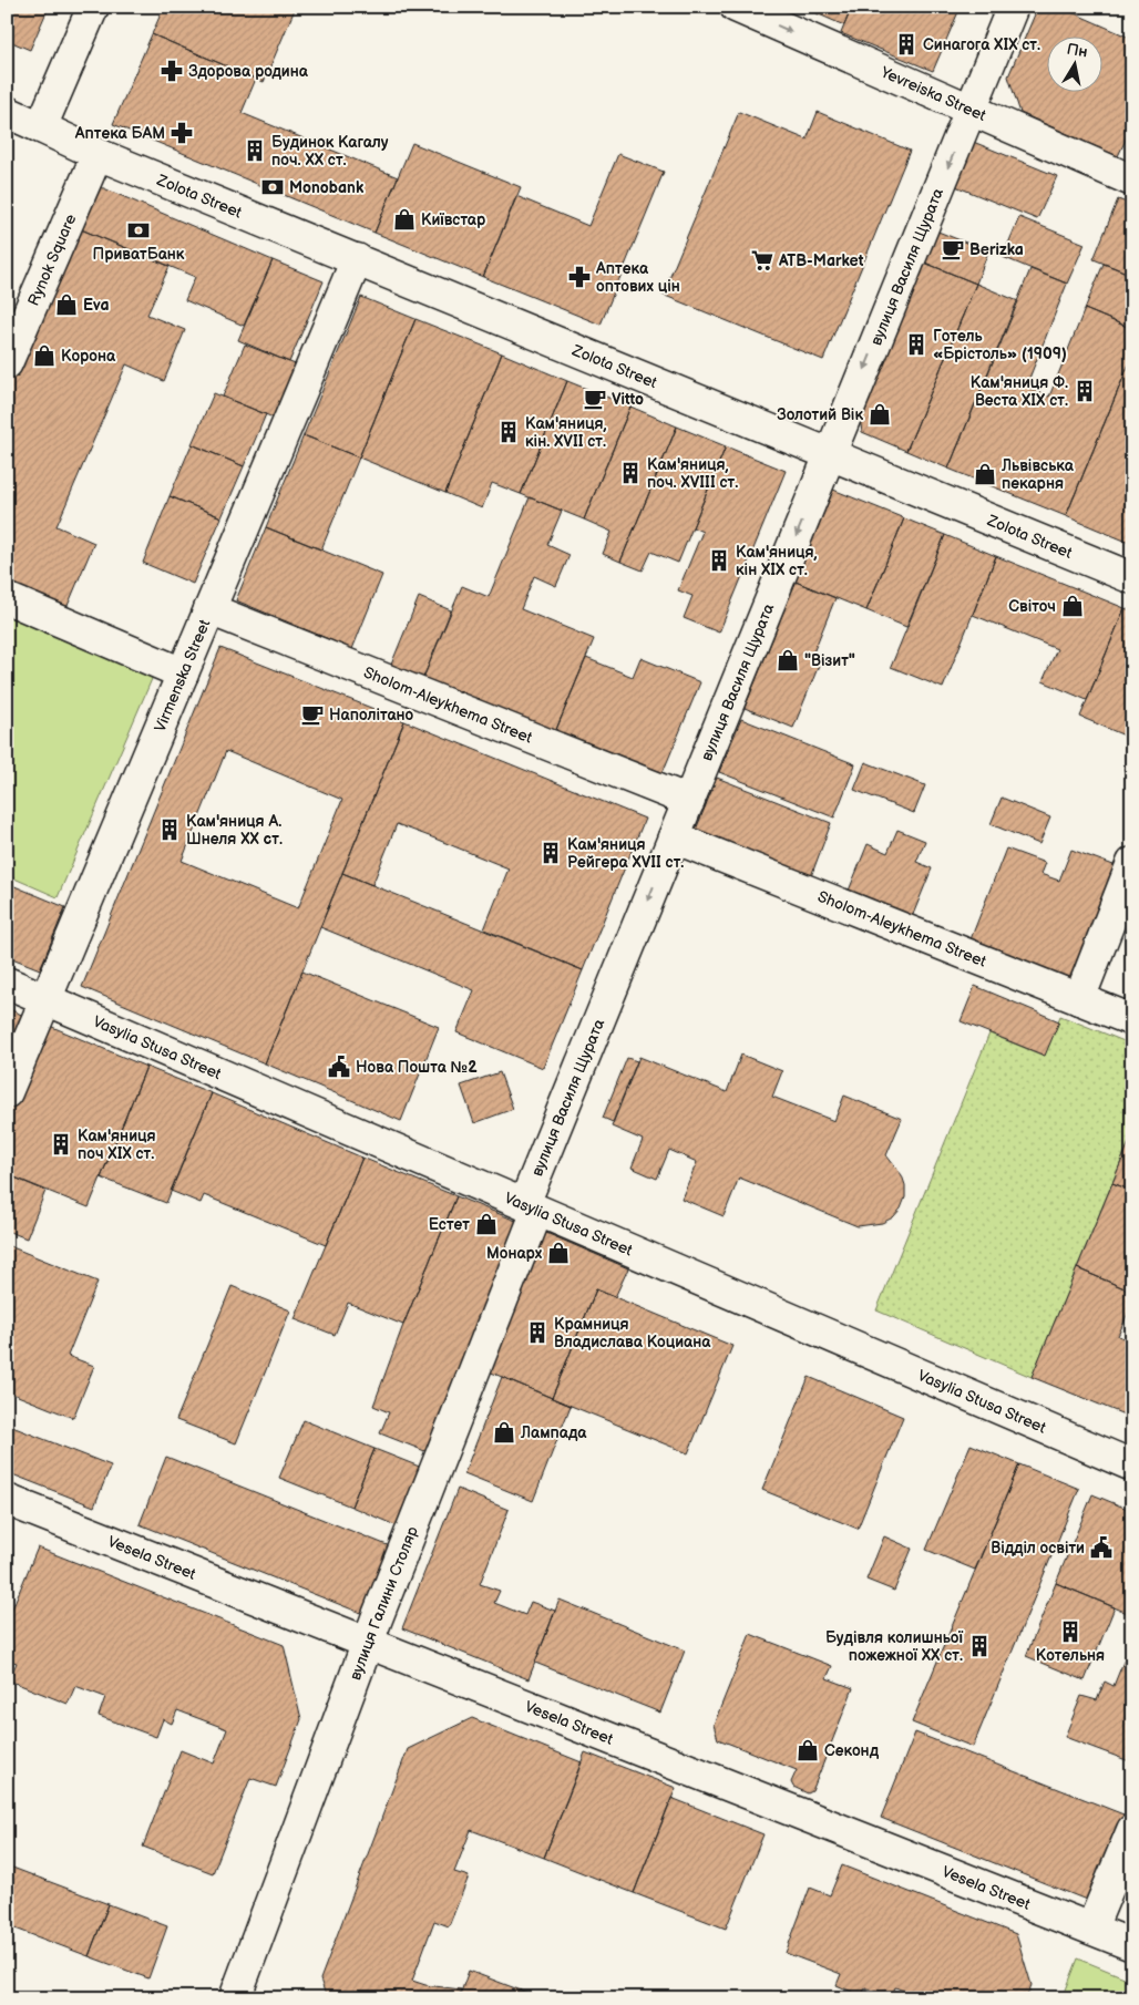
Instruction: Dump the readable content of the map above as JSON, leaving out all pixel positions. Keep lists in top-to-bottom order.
{
  "streets": {
    "street": [
      "Yevreiska Street",
      "Zolota Street",
      "Rynok Square",
      "вулиця Василя Щурата",
      "Virmenska Street",
      "Sholom-Aleykhema Street",
      "Vasylia Stusa Street",
      "Vesela Street",
      "вулиця Галини Столяр"
    ]
  },
  "crossings": [
    ["Yevreiska Street", "вулиця Василя Щурата"],
    ["Zolota Street", "Rynok Square"],
    ["Zolota Street", "вулиця Василя Щурата"],
    ["Zolota Street", "Virmenska Street"],
    ["вулиця Василя Щурата", "Sholom-Aleykhema Street"],
    ["вулиця Василя Щурата", "Vasylia Stusa Street"],
    ["вулиця Василя Щурата", "вулиця Галини Столяр"],
    ["Virmenska Street", "Sholom-Aleykhema Street"],
    ["Virmenska Street", "Vasylia Stusa Street"],
    ["Vasylia Stusa Street", "вулиця Галини Столяр"],
    ["Vesela Street", "вулиця Галини Столяр"]
  ],
  "one_way": ["Yevreiska Street", "вулиця Василя Щурата"],
  "places": {
    "building": [
      "Синагога XIX ст.",
      "Будинок Кагалу поч. XX ст.",
      "Готель «Брістоль» (1909)",
      "Кам'яниця Ф. Веста XIX ст.",
      "Кам'яниця, кін. XVII ст.",
      "Кам'яниця, поч. XVIII ст.",
      "Кам'яниця, кін XIX ст.",
      "Кам'яниця А. Шнеля XX cт.",
      "Кам'яниця Рейгера XVII ст.",
      "Кам'яниця поч XIX ст.",
      "Крамниця Владислава Коциана",
      "Котельня",
      "Будівля колишньої пожежної XX ст."
    ],
    "pharmacy": ["Здорова родина", "Аптека БАМ", "Аптека оптових цін"],
    "bank": ["Monobank", "ПриватБанк"],
    "shop": [
      "Київстар",
      "Eva",
      "Корона",
      "Золотий Вік",
      "Львівська пекарня",
      "Світоч",
      "\"Візит\"",
      "Естет",
      "Монарх",
      "Лампада",
      "Секонд"
    ],
    "cafe": ["Berizka", "Vitto", "Наполітано"],
    "supermarket": ["ATB-Market"],
    "public building": ["Нова Пошта №2", "Відділ освіти"]
  },
  "north": "top"
}
